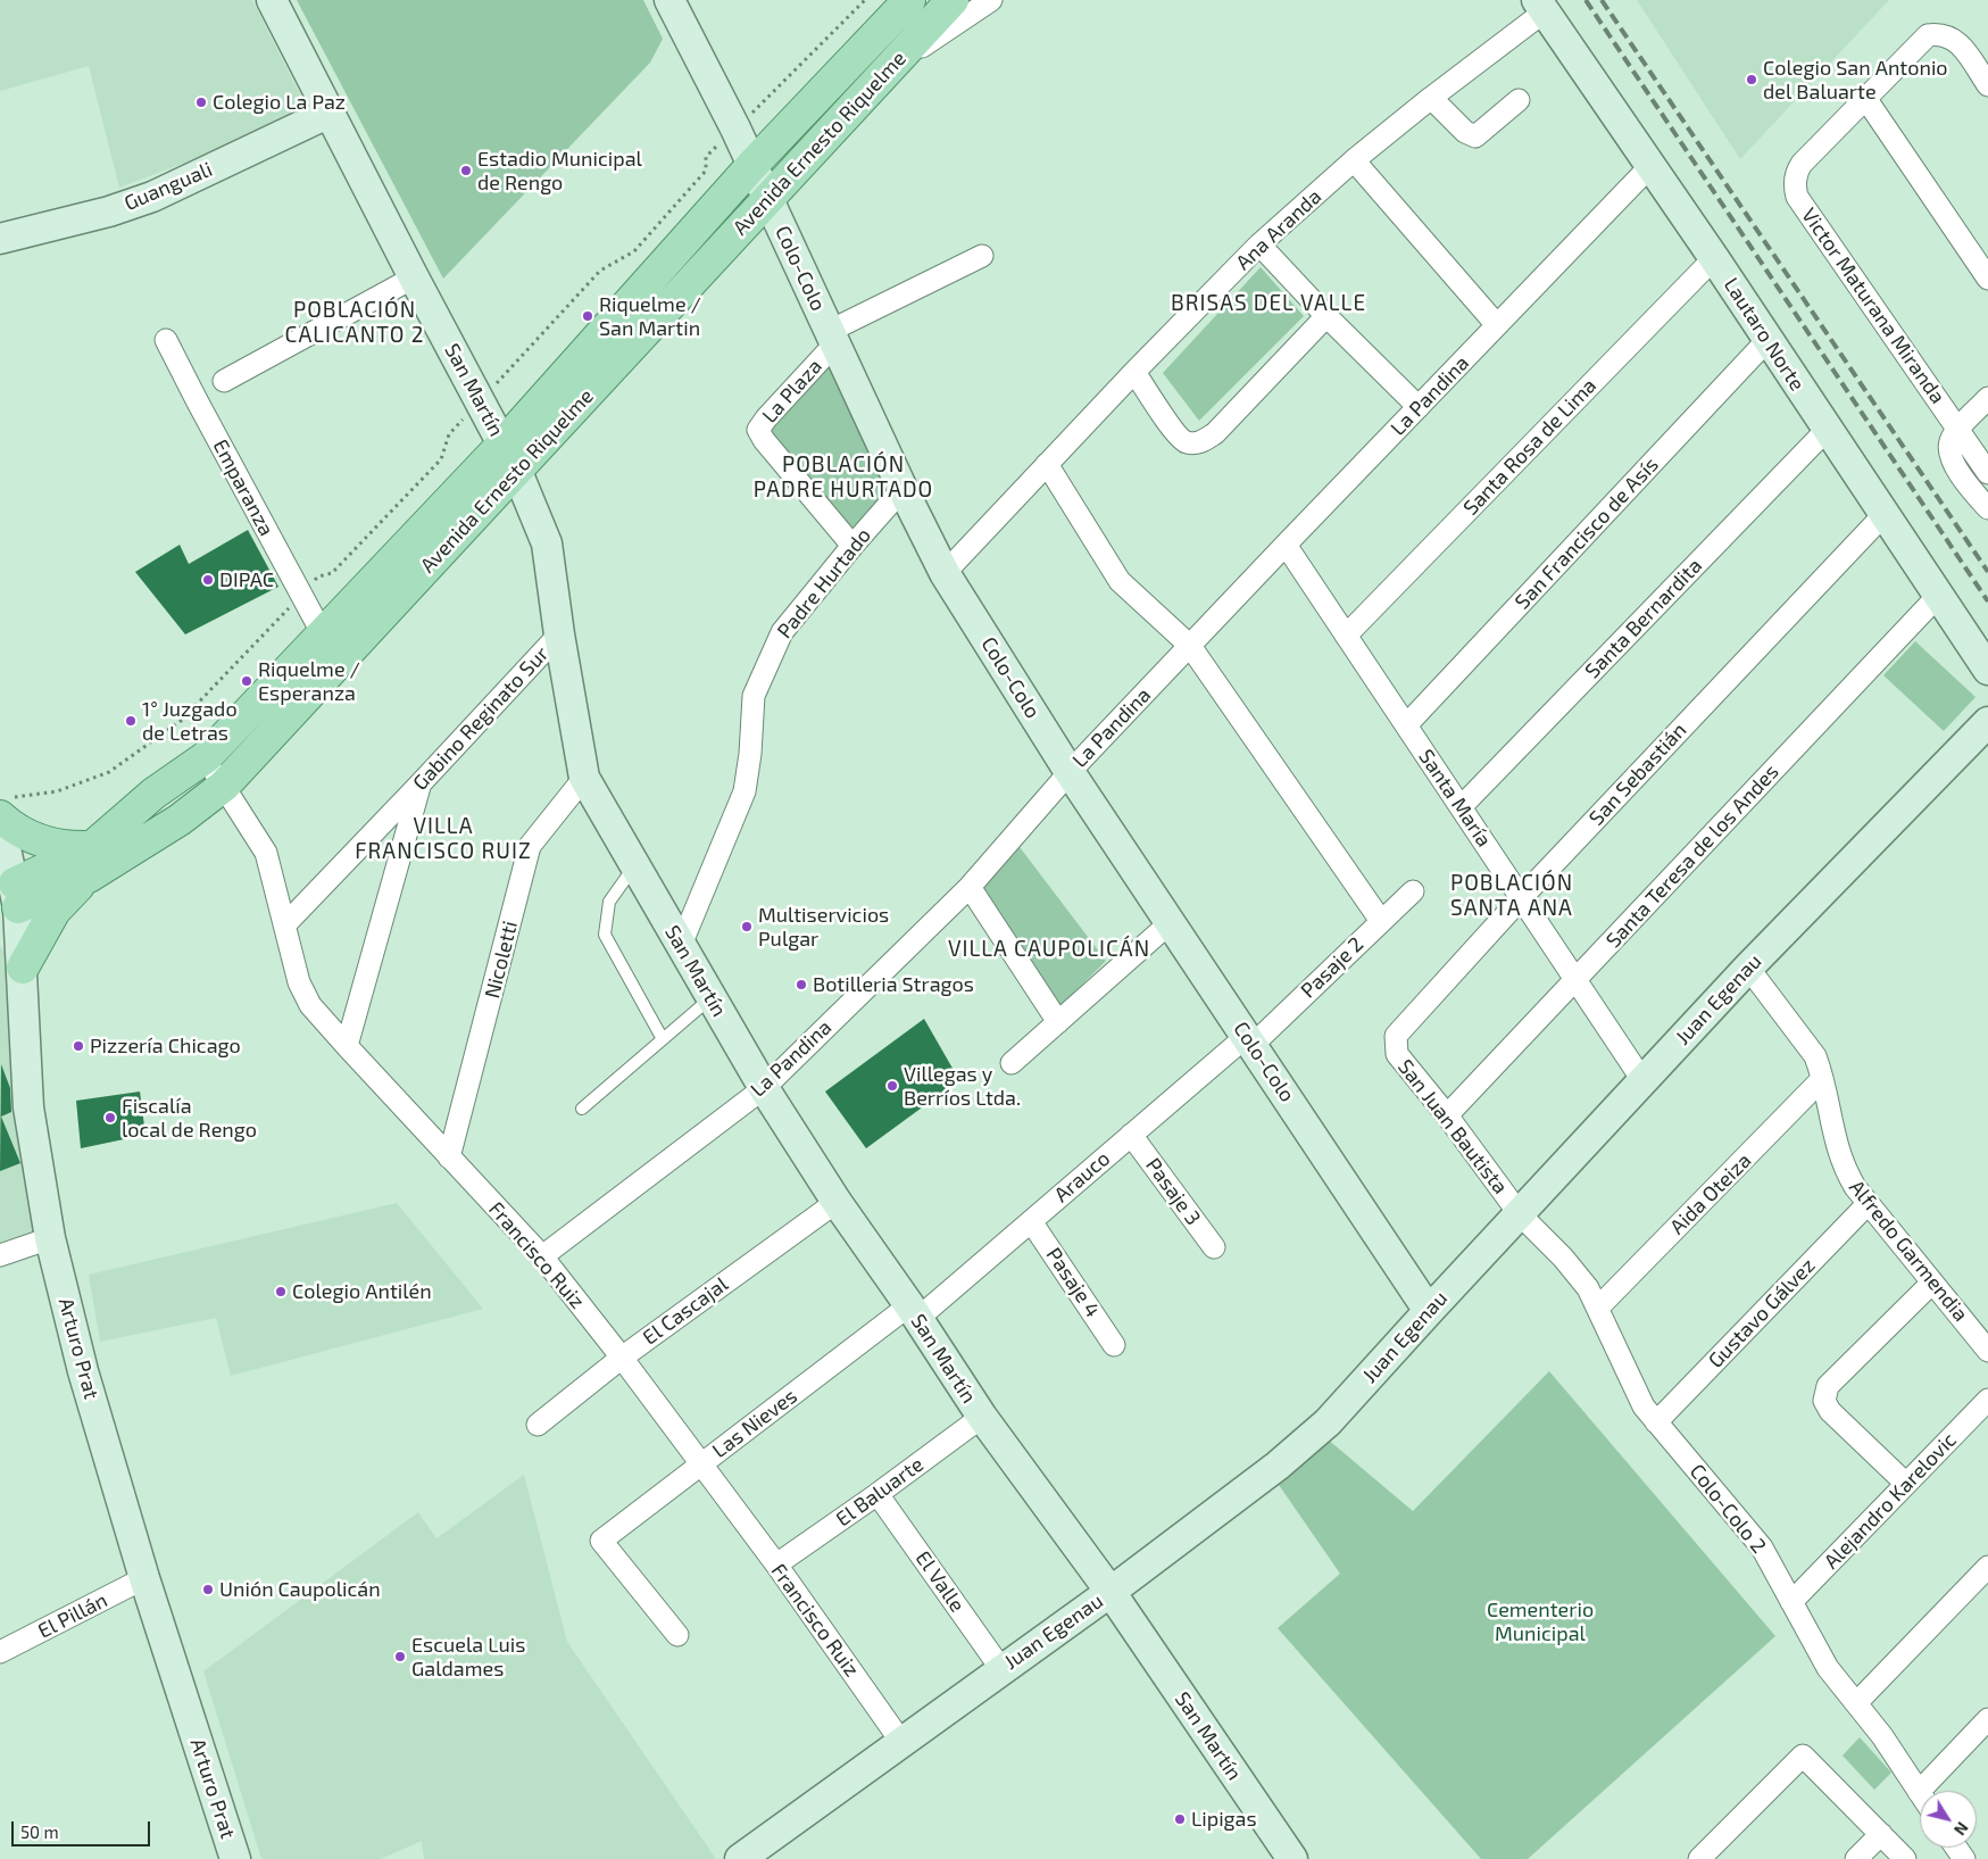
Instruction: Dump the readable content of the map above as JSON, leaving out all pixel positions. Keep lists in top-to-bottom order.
{
  "streets": {
    "main road": [
      "Avenida Ernesto Riquelme",
      "Guanguali",
      "Colo-Colo",
      "Lautaro Norte",
      "San Martín",
      "Juan Egenau",
      "Arturo Prat"
    ],
    "street": [
      "Ana Aranda",
      "Victor Maturana Miranda",
      "La Plaza",
      "La Pandina",
      "Santa Rosa de Lima",
      "Emparanza",
      "San Francisco de Asís",
      "Padre Hurtado",
      "Santa Bernardita",
      "Gabino Reginato Sur",
      "San Sebastián",
      "Santa María",
      "Santa Teresa de los Andes",
      "Nicoletti",
      "Pasaje 2",
      "San Juan Bautista",
      "Arauco",
      "Pasaje 3",
      "Aida Oteiza",
      "Alfredo Garmendia",
      "Francisco Ruiz",
      "Pasaje 4",
      "El Cascajal",
      "Gustavo Gálvez",
      "Las Nieves",
      "El Baluarte",
      "Alejandro Karelovic",
      "Colo-Colo 2",
      "El Valle",
      "El Pillán"
    ]
  },
  "crossings": [
    ["Avenida Ernesto Riquelme", "Colo-Colo"],
    ["Avenida Ernesto Riquelme", "San Martín"],
    ["Avenida Ernesto Riquelme", "Emparanza"],
    ["Avenida Ernesto Riquelme", "Francisco Ruiz"],
    ["Avenida Ernesto Riquelme", "Arturo Prat"],
    ["Guanguali", "San Martín"],
    ["Ana Aranda", "Colo-Colo"],
    ["Ana Aranda", "Lautaro Norte"],
    ["Colo-Colo", "La Plaza"],
    ["Colo-Colo", "La Pandina"],
    ["Colo-Colo", "Padre Hurtado"],
    ["Colo-Colo", "Pasaje 2"],
    ["Colo-Colo", "Juan Egenau"],
    ["Colo-Colo", "Arauco"],
    ["Lautaro Norte", "La Pandina"],
    ["Lautaro Norte", "Santa Rosa de Lima"],
    ["Lautaro Norte", "San Francisco de Asís"],
    ["Lautaro Norte", "Santa Bernardita"],
    ["Lautaro Norte", "San Sebastián"],
    ["Lautaro Norte", "Santa Teresa de los Andes"],
    ["San Martín", "La Pandina"],
    ["San Martín", "Padre Hurtado"],
    ["San Martín", "Gabino Reginato Sur"],
    ["San Martín", "Nicoletti"],
    ["San Martín", "Juan Egenau"],
    ["San Martín", "Arauco"],
    ["San Martín", "El Cascajal"],
    ["San Martín", "Las Nieves"],
    ["San Martín", "El Baluarte"],
    ["La Plaza", "Padre Hurtado"],
    ["La Pandina", "Santa María"],
    ["La Pandina", "Francisco Ruiz"],
    ["Santa Rosa de Lima", "Santa María"],
    ["San Francisco de Asís", "Santa María"],
    ["Santa Bernardita", "Santa María"],
    ["Gabino Reginato Sur", "Francisco Ruiz"],
    ["San Sebastián", "Santa María"],
    ["San Sebastián", "San Juan Bautista"],
    ["Santa María", "Santa Teresa de los Andes"],
    ["Santa María", "Juan Egenau"],
    ["Santa Teresa de los Andes", "San Juan Bautista"],
    ["Nicoletti", "Francisco Ruiz"],
    ["Pasaje 2", "Arauco"],
    ["Juan Egenau", "San Juan Bautista"],
    ["Juan Egenau", "Alfredo Garmendia"],
    ["Juan Egenau", "Francisco Ruiz"],
    ["Juan Egenau", "Colo-Colo 2"],
    ["Juan Egenau", "El Valle"],
    ["San Juan Bautista", "Colo-Colo 2"],
    ["Arauco", "Pasaje 3"],
    ["Arauco", "Pasaje 4"],
    ["Arauco", "Las Nieves"],
    ["Aida Oteiza", "Alfredo Garmendia"],
    ["Aida Oteiza", "Colo-Colo 2"],
    ["Alfredo Garmendia", "Gustavo Gálvez"],
    ["Francisco Ruiz", "El Cascajal"],
    ["Francisco Ruiz", "Las Nieves"],
    ["Francisco Ruiz", "El Baluarte"],
    ["Gustavo Gálvez", "Colo-Colo 2"],
    ["Arturo Prat", "El Pillán"],
    ["El Baluarte", "El Valle"],
    ["Alejandro Karelovic", "Colo-Colo 2"]
  ],
  "districts": [
    "BRISAS DEL VALLE",
    "POBLACIÓN CALICANTO 2",
    "POBLACIÓN PADRE HURTADO",
    "VILLA FRANCISCO RUIZ",
    "POBLACIÓN SANTA ANA",
    "VILLA CAUPOLICÁN"
  ],
  "parks": ["Cementerio Municipal"],
  "places": [
    "Colegio San Antonio del Baluarte",
    "Colegio La Paz",
    "Estadio Municipal de Rengo",
    "Riquelme / San Martin",
    "DIPAC",
    "Riquelme / Esperanza",
    "1° Juzgado de Letras",
    "Multiservicios Pulgar",
    "Botilleria Stragos",
    "Pizzería Chicago",
    "Villegas y Berríos Ltda.",
    "Fiscalía local de Rengo",
    "Colegio Antilén",
    "Unión Caupolicán",
    "Escuela Luis Galdames",
    "Lipigas"
  ],
  "scale_bar": "50 m",
  "north": "bottom right"
}
